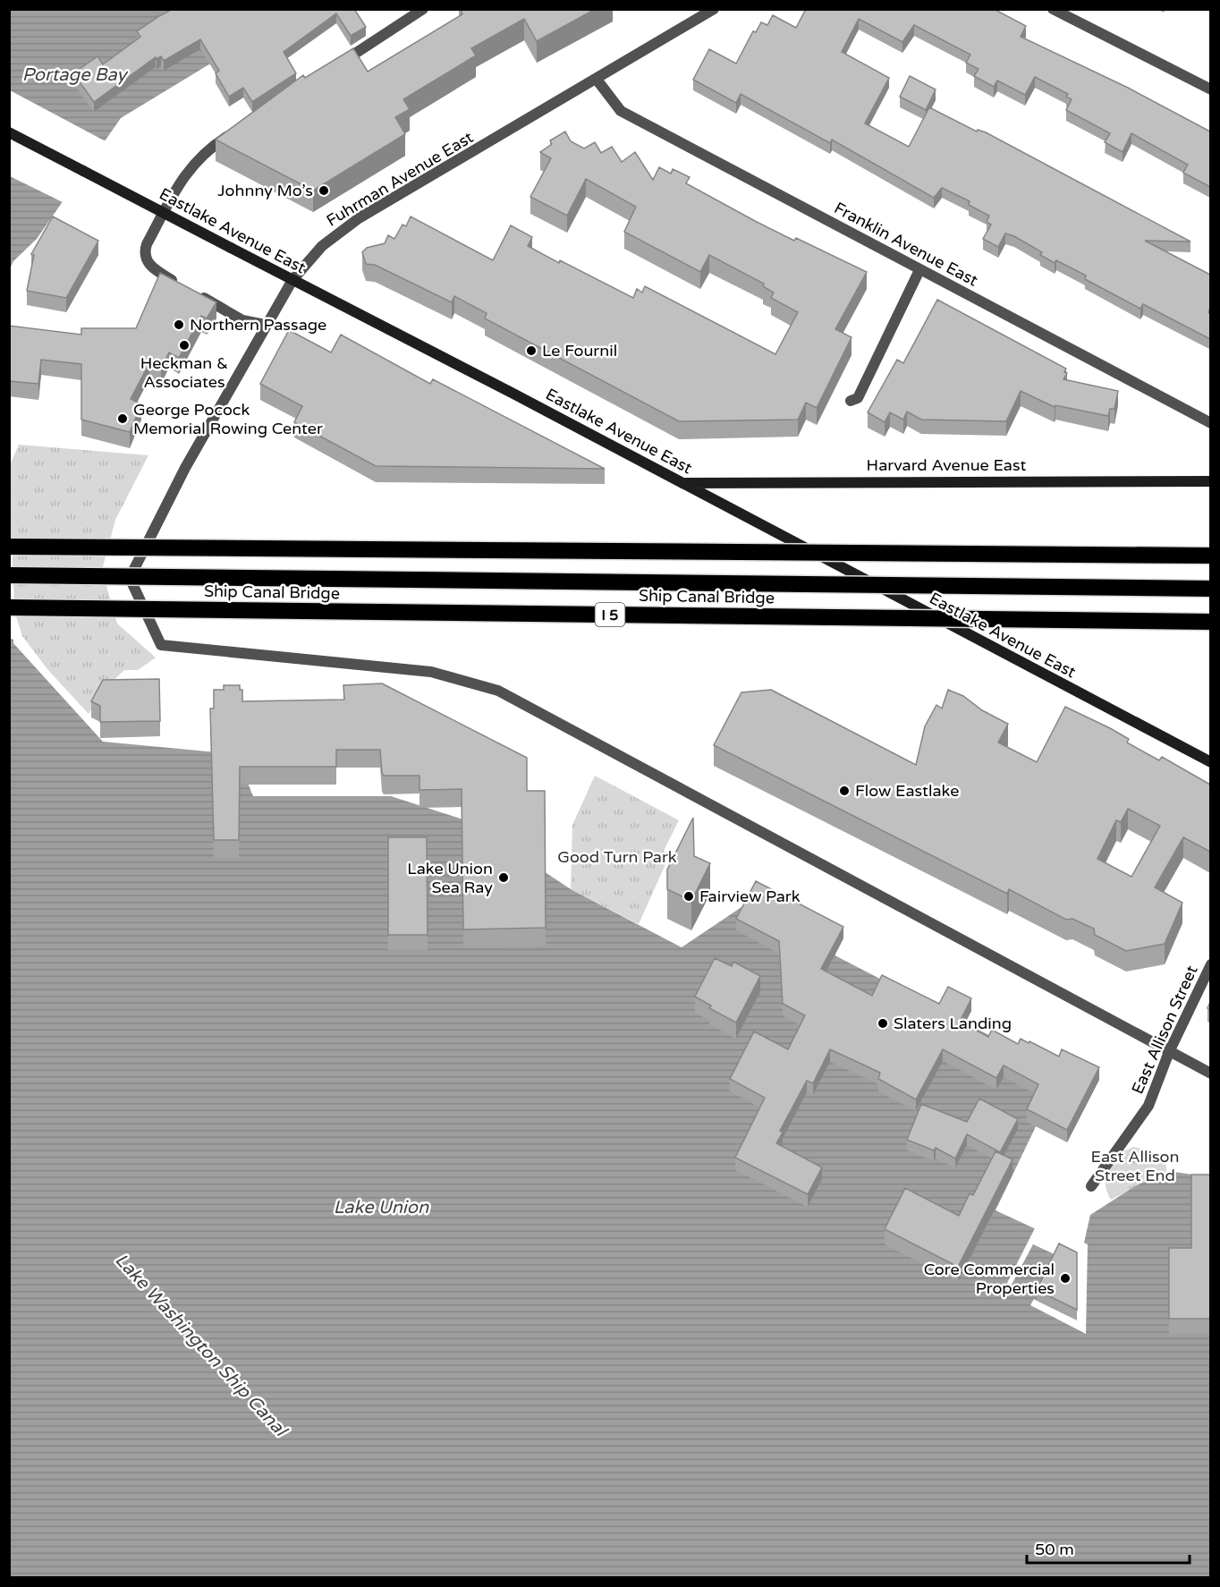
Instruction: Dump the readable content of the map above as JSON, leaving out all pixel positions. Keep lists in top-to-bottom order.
{
  "streets": {
    "highway": ["Ship Canal Bridge", "I 5"],
    "main road": ["Eastlake Avenue East", "Harvard Avenue East"],
    "street": ["Fuhrman Avenue East", "Franklin Avenue East", "East Allison Street"]
  },
  "crossings": [
    ["Fuhrman Avenue East", "Eastlake Avenue East"],
    ["Fuhrman Avenue East", "Franklin Avenue East"],
    ["Fuhrman Avenue East", "East Allison Street"],
    ["Eastlake Avenue East", "Harvard Avenue East"]
  ],
  "water": ["Portage Bay", "Lake Union", "Lake Washington Ship Canal"],
  "parks": ["Good Turn Park", "East Allison Street End"],
  "places": [
    "Johnny Mo’s",
    "Northern Passage",
    "Heckman & Associates",
    "Le Fournil",
    "George Pocock Memorial Rowing Center",
    "Flow Eastlake",
    "Lake Union Sea Ray",
    "Fairview Park",
    "Slaters Landing",
    "Core Commercial Properties"
  ],
  "scale_bar": "50 m"
}
